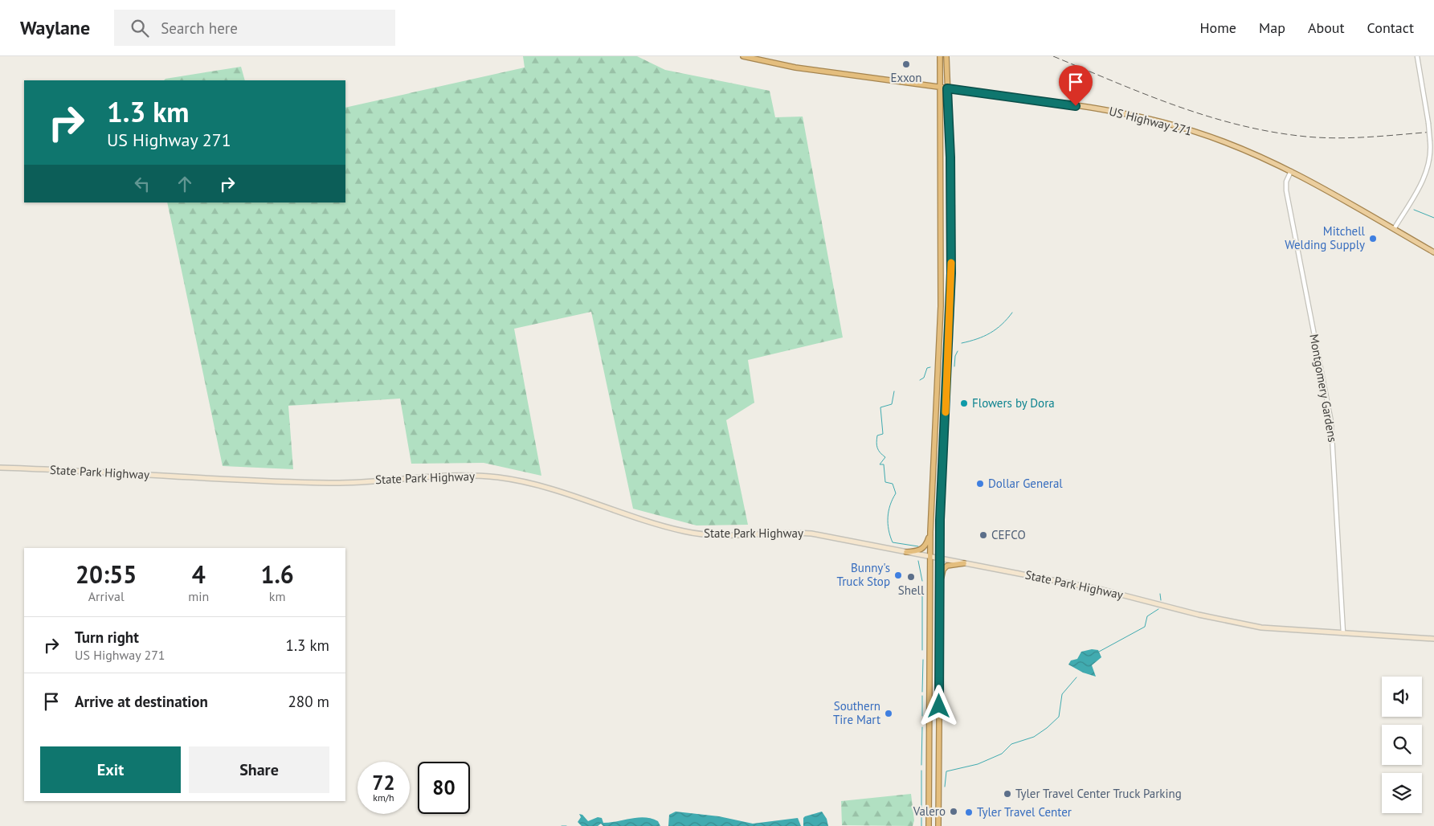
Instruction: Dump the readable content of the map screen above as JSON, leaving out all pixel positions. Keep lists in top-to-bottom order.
{
  "streets": {
    "highway": ["US Highway 271"],
    "main road": ["State Park Highway"],
    "street": ["Montgomery Gardens"]
  },
  "crossings": [
    ["US Highway 271", "Montgomery Gardens"],
    ["Montgomery Gardens", "State Park Highway"]
  ],
  "places": [
    "Exxon",
    "Mitchell Welding Supply",
    "Flowers by Dora",
    "Dollar General",
    "CEFCO",
    "Bunny's Truck Stop",
    "Shell",
    "Southern Tire Mart",
    "Tyler Travel Center Truck Parking",
    "Valero",
    "Tyler Travel Center"
  ],
  "page": {
    "header": "Waylane",
    "search": "Search here",
    "nav": [
      "Home",
      "Map",
      "About",
      "Contact"
    ],
    "turn": ["1.3 km", "US Highway 271"],
    "eta": [
      "20:55",
      "Arrival",
      "4",
      "min",
      "1.6",
      "km"
    ],
    "list": [
      {
        "name": "Turn right",
        "note": "US Highway 271",
        "value": "1.3 km"
      },
      {
        "name": "Arrive at destination",
        "value": "280 m"
      }
    ],
    "buttons": ["Exit", "Share"],
    "speed": "72 km/h",
    "limit": "80"
  }
}
